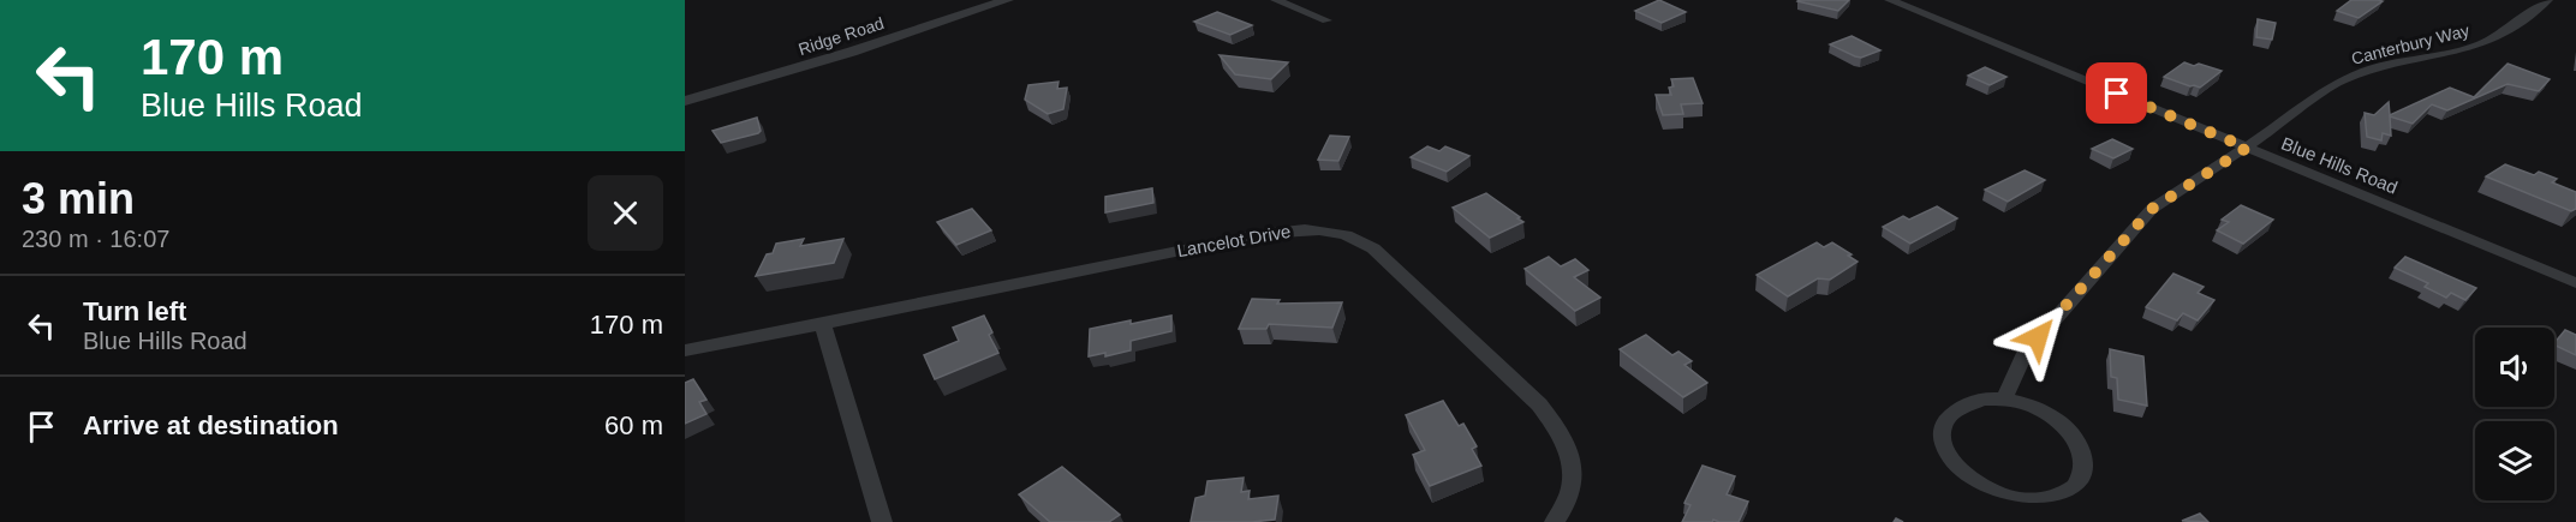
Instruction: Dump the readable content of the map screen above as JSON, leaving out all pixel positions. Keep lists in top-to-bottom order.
{
  "streets": {
    "street": [
      "Ridge Road",
      "Canterbury Way",
      "Blue Hills Road",
      "Lancelot Drive"
    ]
  },
  "crossings": [
    ["Canterbury Way", "Blue Hills Road"]
  ],
  "page": {
    "turn": ["170 m", "Blue Hills Road"],
    "heading": ["3 min", "230 m · 16:07"],
    "list": [
      {
        "name": "Turn left",
        "note": "Blue Hills Road",
        "value": "170 m"
      },
      {
        "name": "Arrive at destination",
        "value": "60 m"
      }
    ]
  }
}
